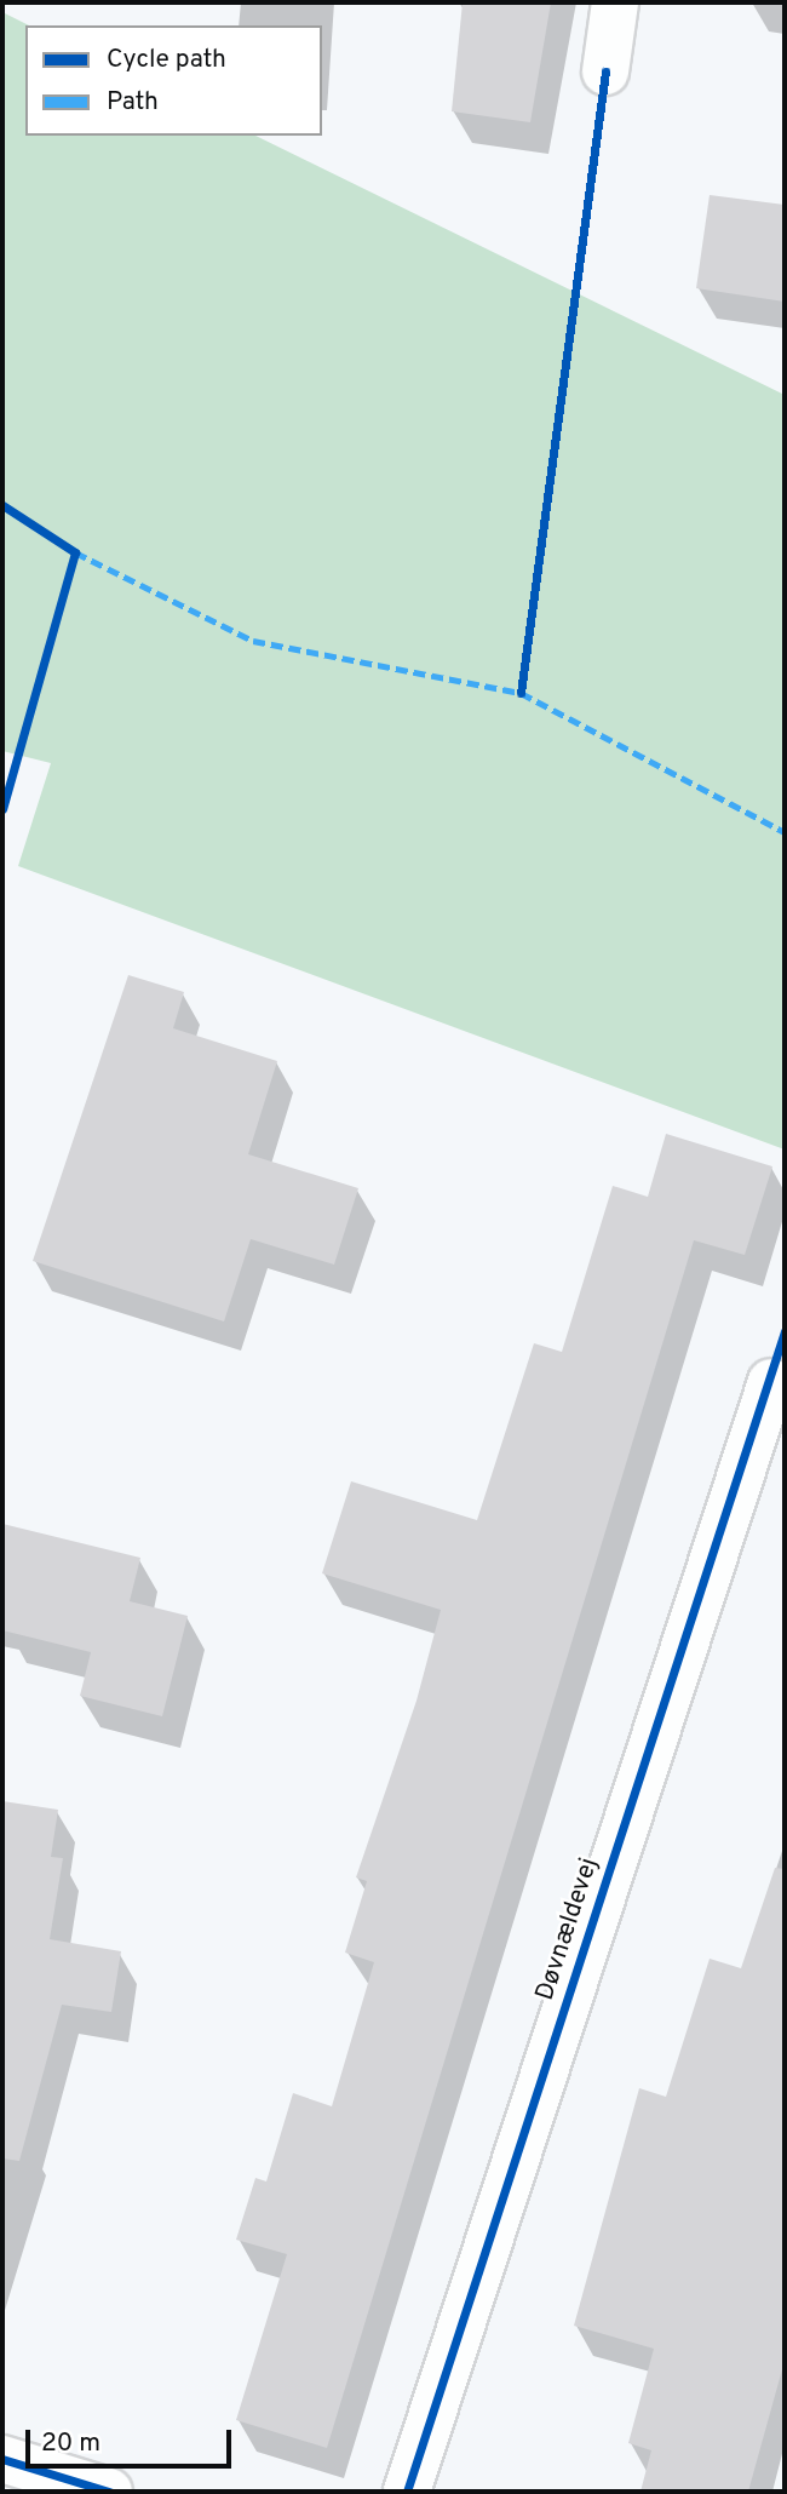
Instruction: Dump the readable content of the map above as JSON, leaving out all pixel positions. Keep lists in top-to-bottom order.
{
  "streets": {
    "street": ["Døvnældevej"]
  },
  "legend": ["Cycle path", "Path"],
  "scale_bar": "20 m"
}
